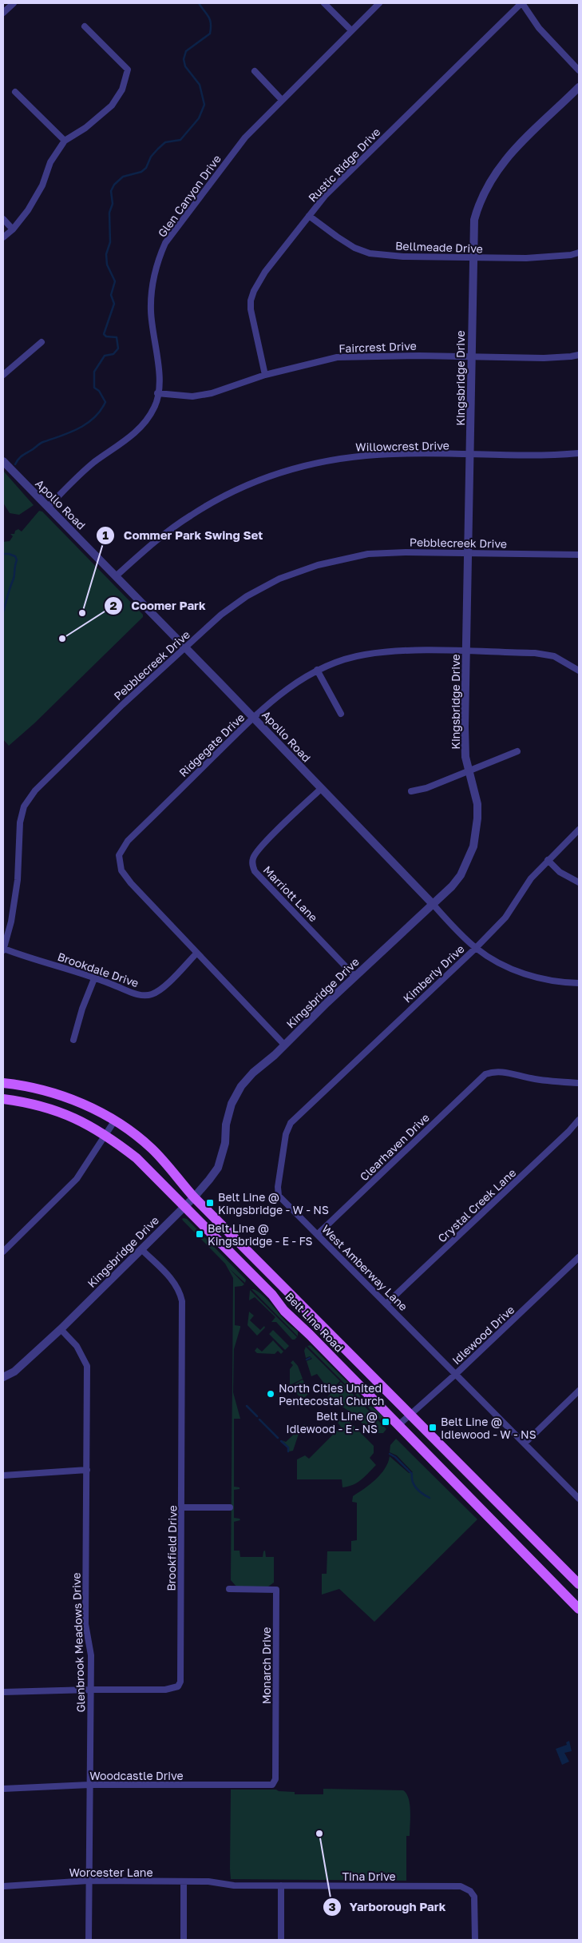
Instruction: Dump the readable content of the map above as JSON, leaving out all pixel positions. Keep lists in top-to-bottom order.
{
  "streets": {
    "main road": ["Belt Line Road"],
    "street": [
      "Rustic Ridge Drive",
      "Glen Canyon Drive",
      "Bellmeade Drive",
      "Faircrest Drive",
      "Kingsbridge Drive",
      "Willowcrest Drive",
      "Apollo Road",
      "Pebblecreek Drive",
      "Ridgegate Drive",
      "Marriott Lane",
      "Brookdale Drive",
      "Kimberly Drive",
      "Clearhaven Drive",
      "Crystal Creek Lane",
      "West Amberway Lane",
      "Idlewood Drive",
      "Brookfield Drive",
      "Glenbrook Meadows Drive",
      "Monarch Drive",
      "Woodcastle Drive",
      "Worcester Lane",
      "Tina Drive"
    ]
  },
  "crossings": [
    ["Rustic Ridge Drive", "Bellmeade Drive"],
    ["Rustic Ridge Drive", "Faircrest Drive"],
    ["Glen Canyon Drive", "Faircrest Drive"],
    ["Glen Canyon Drive", "Apollo Road"],
    ["Bellmeade Drive", "Kingsbridge Drive"],
    ["Faircrest Drive", "Kingsbridge Drive"],
    ["Kingsbridge Drive", "Willowcrest Drive"],
    ["Kingsbridge Drive", "Apollo Road"],
    ["Kingsbridge Drive", "Pebblecreek Drive"],
    ["Kingsbridge Drive", "Ridgegate Drive"],
    ["Kingsbridge Drive", "Marriott Lane"],
    ["Kingsbridge Drive", "Belt Line Road"],
    ["Kingsbridge Drive", "Brookfield Drive"],
    ["Kingsbridge Drive", "Glenbrook Meadows Drive"],
    ["Willowcrest Drive", "Apollo Road"],
    ["Apollo Road", "Pebblecreek Drive"],
    ["Apollo Road", "Ridgegate Drive"],
    ["Apollo Road", "Marriott Lane"],
    ["Apollo Road", "Kimberly Drive"],
    ["Pebblecreek Drive", "Brookdale Drive"],
    ["Ridgegate Drive", "Brookdale Drive"],
    ["Kimberly Drive", "West Amberway Lane"],
    ["Clearhaven Drive", "West Amberway Lane"],
    ["Crystal Creek Lane", "West Amberway Lane"],
    ["West Amberway Lane", "Idlewood Drive"],
    ["Belt Line Road", "Idlewood Drive"],
    ["Brookfield Drive", "Glenbrook Meadows Drive"],
    ["Glenbrook Meadows Drive", "Woodcastle Drive"],
    ["Glenbrook Meadows Drive", "Worcester Lane"],
    ["Monarch Drive", "Woodcastle Drive"],
    ["Worcester Lane", "Tina Drive"]
  ],
  "places": {
    "other": [
      "Commer Park Swing Set",
      "Coomer Park",
      "North Cities United Pentecostal Church",
      "Yarborough Park"
    ],
    "transit": [
      "Belt Line @ Kingsbridge - W - NS",
      "Belt Line @ Kingsbridge - E - FS",
      "Belt Line @ Idlewood - E - NS",
      "Belt Line @ Idlewood - W - NS"
    ]
  }
}
